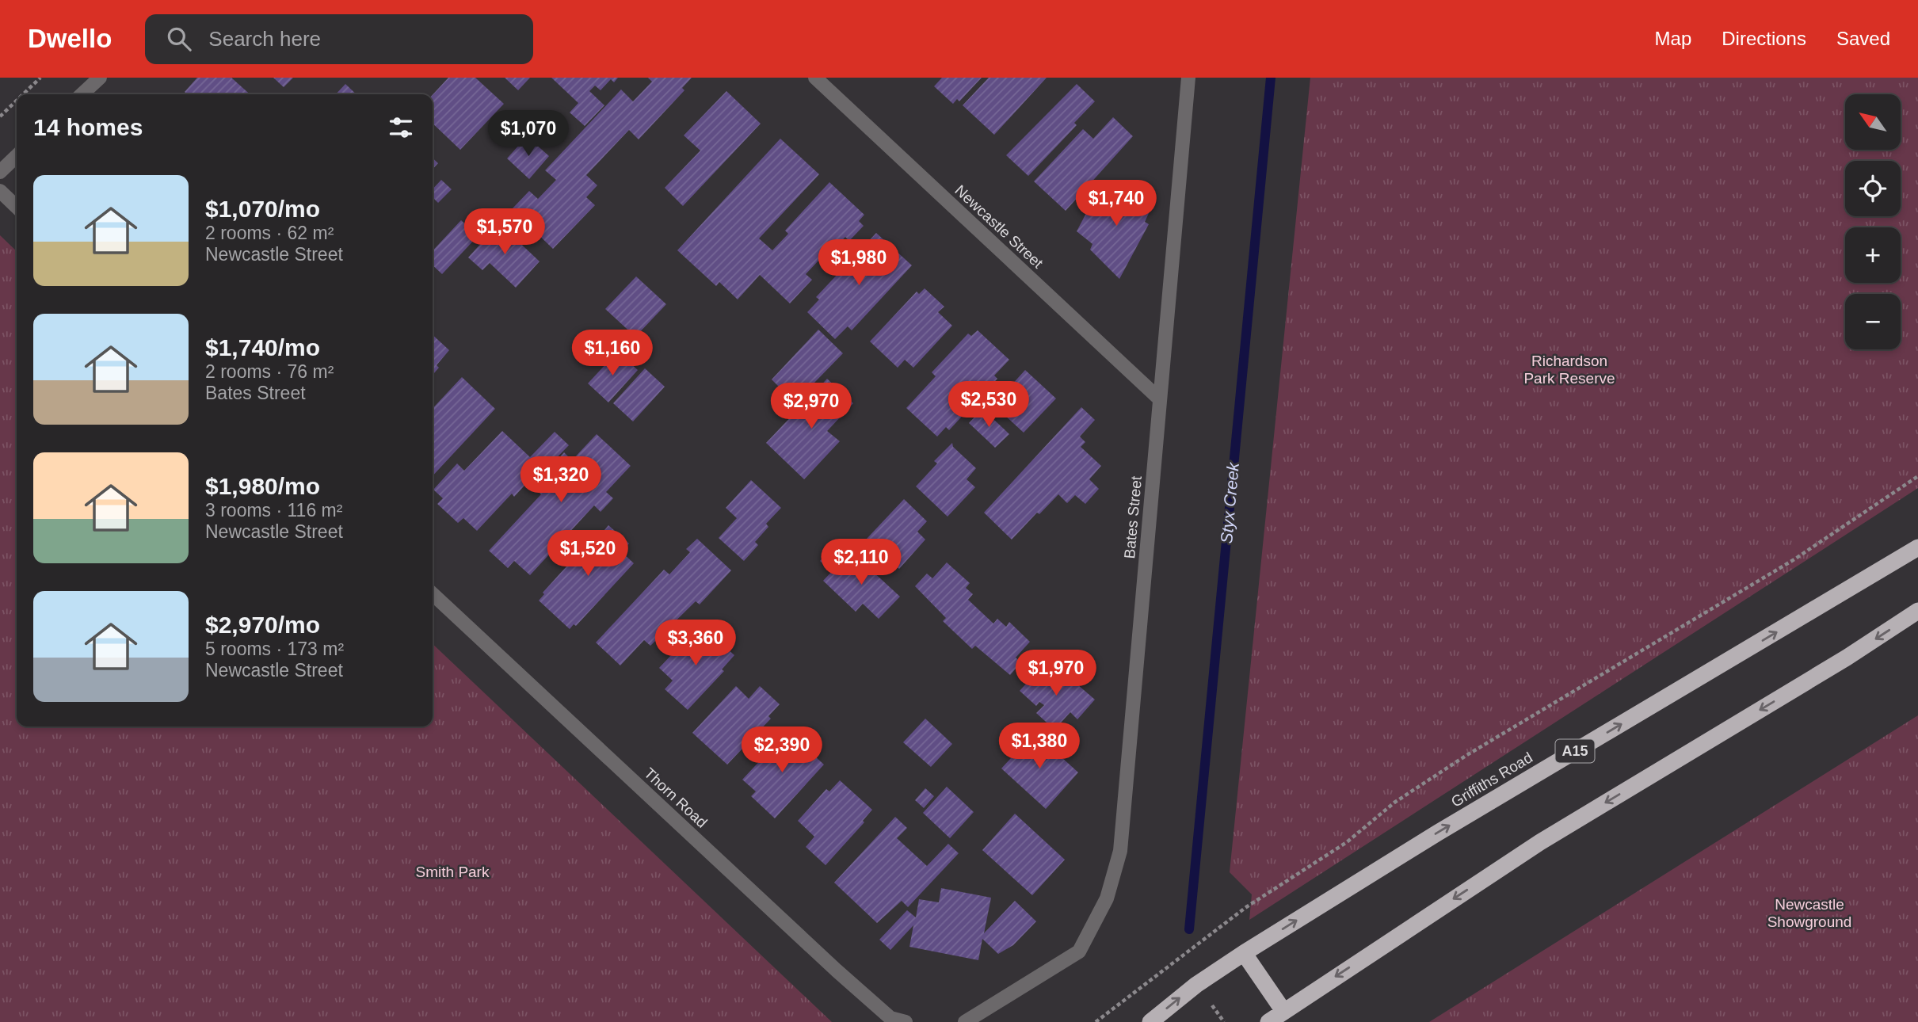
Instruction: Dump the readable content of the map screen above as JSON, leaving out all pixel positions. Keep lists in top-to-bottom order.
{
  "streets": {
    "highway": ["A15", "Griffiths Road"],
    "street": ["Newcastle Street", "Bates Street", "Thorn Road"]
  },
  "crossings": [
    ["Newcastle Street", "Bates Street"]
  ],
  "water": ["Styx Creek"],
  "parks": ["Richardson Park Reserve", "Smith Park", "Newcastle Showground"],
  "north": "top left",
  "page": {
    "header": "Dwello",
    "search": "Search here",
    "nav": ["Map", "Directions", "Saved"],
    "map_buttons": ["+", "−"],
    "heading": "14 homes",
    "price": [
      "$1,070",
      "$1,740",
      "$1,570",
      "$1,980",
      "$1,160",
      "$2,530",
      "$2,970",
      "$1,320",
      "$1,520",
      "$2,110",
      "$3,360",
      "$1,970",
      "$1,380",
      "$2,390"
    ],
    "list": [
      {
        "name": "$1,070/mo",
        "note": "2 rooms · 62 m² · Newcastle Street"
      },
      {
        "name": "$1,740/mo",
        "note": "2 rooms · 76 m² · Bates Street"
      },
      {
        "name": "$1,980/mo",
        "note": "3 rooms · 116 m² · Newcastle Street"
      },
      {
        "name": "$2,970/mo",
        "note": "5 rooms · 173 m² · Newcastle Street"
      }
    ]
  }
}
